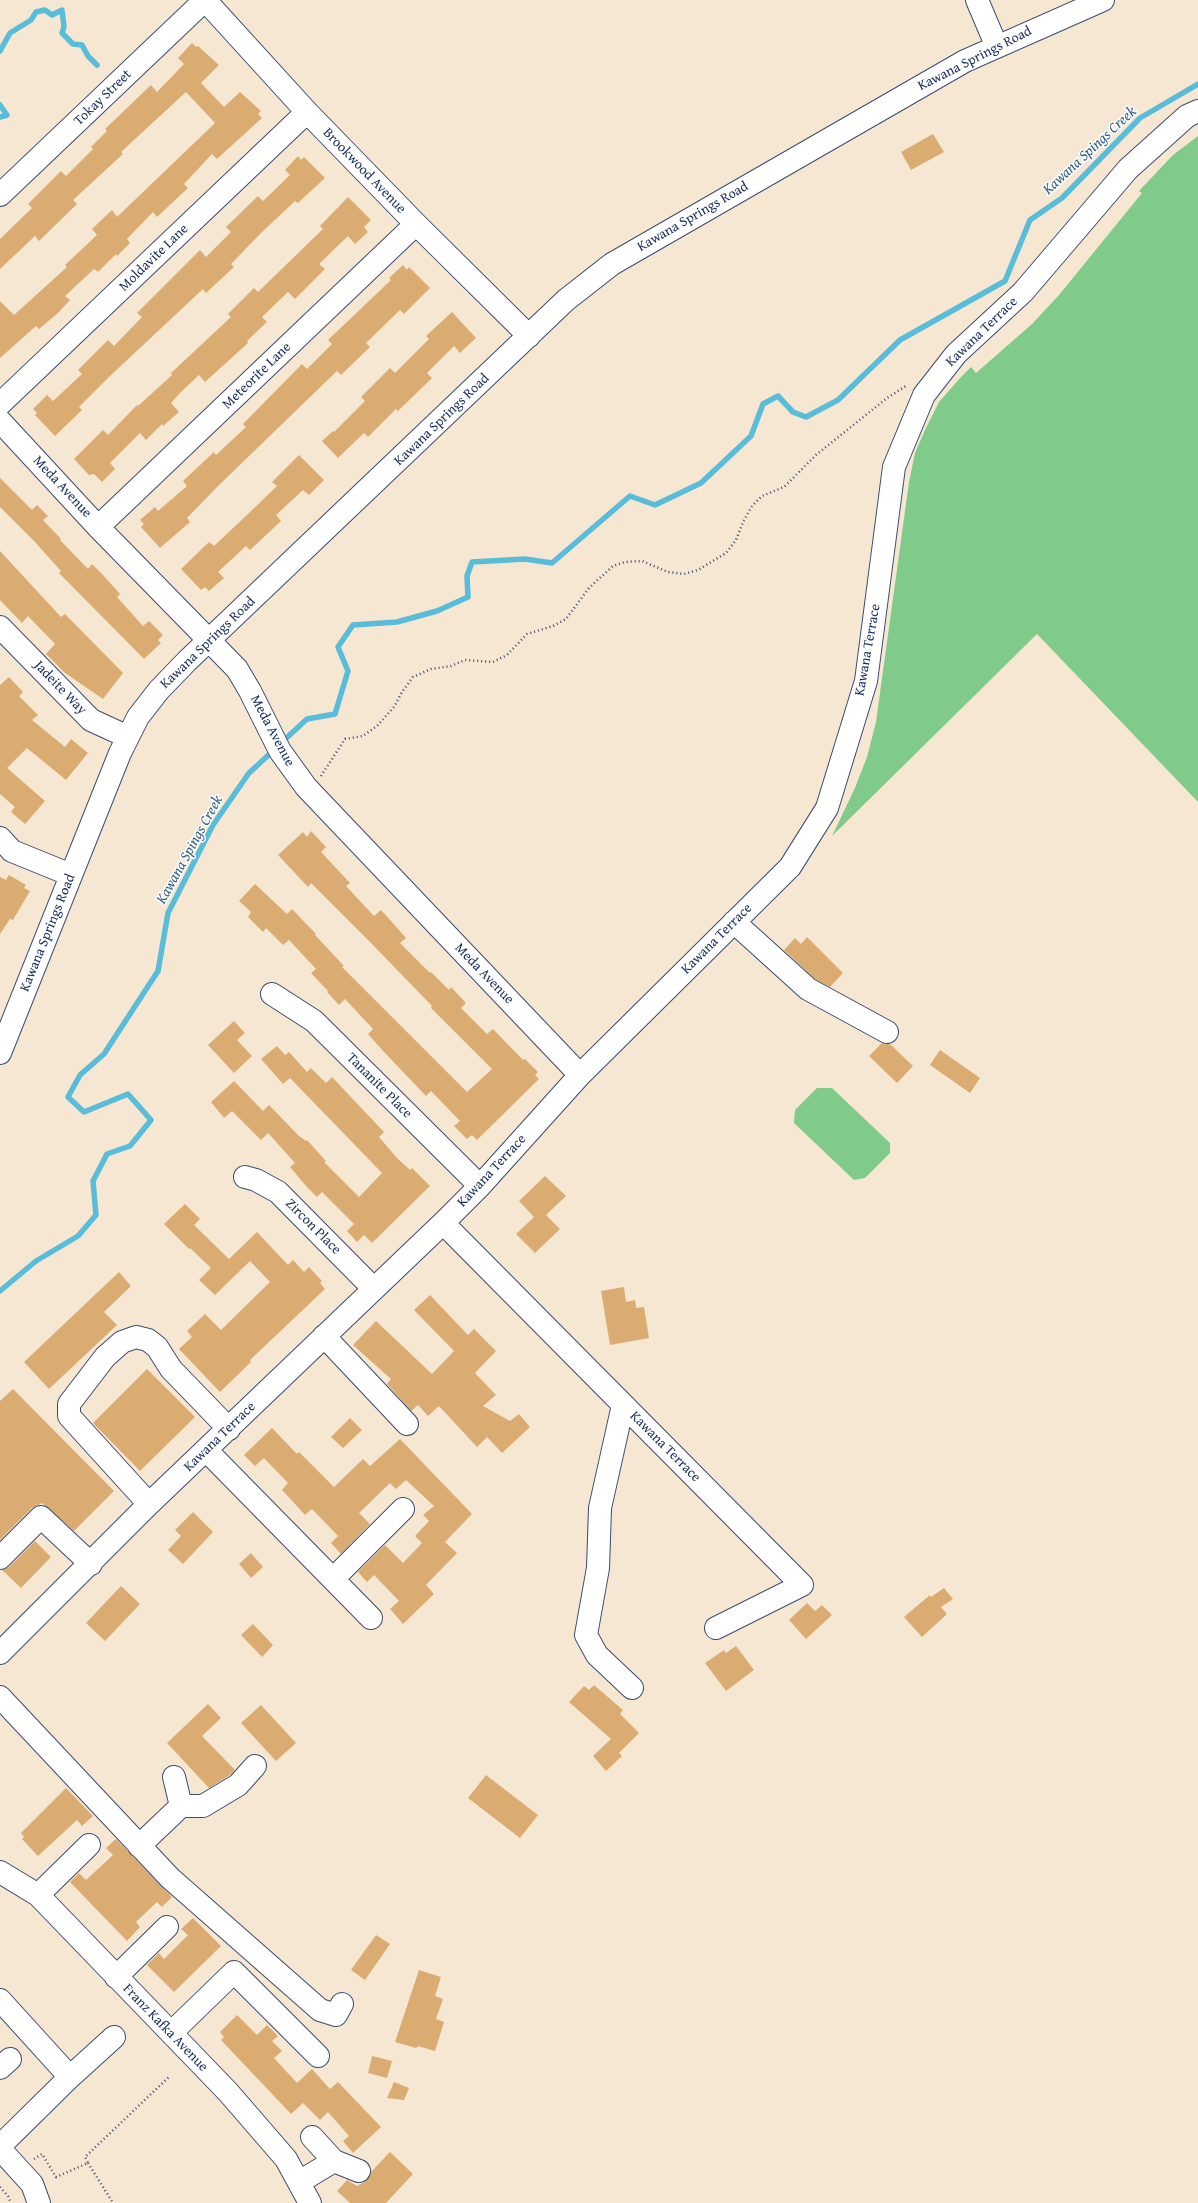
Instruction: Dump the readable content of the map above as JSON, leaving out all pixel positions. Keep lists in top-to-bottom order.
{
  "streets": {
    "street": [
      "Kawana Springs Road",
      "Tokay Street",
      "Brookwood Avenue",
      "Moldavite Lane",
      "Kawana Terrace",
      "Meteorite Lane",
      "Meda Avenue",
      "Jadeite Way",
      "Tananite Place",
      "Zircon Place",
      "Franz Kafka Avenue"
    ]
  },
  "crossings": [
    ["Kawana Springs Road", "Brookwood Avenue"],
    ["Kawana Springs Road", "Meda Avenue"],
    ["Kawana Springs Road", "Jadeite Way"],
    ["Tokay Street", "Brookwood Avenue"],
    ["Brookwood Avenue", "Moldavite Lane"],
    ["Brookwood Avenue", "Meteorite Lane"],
    ["Kawana Terrace", "Meda Avenue"],
    ["Kawana Terrace", "Tananite Place"],
    ["Kawana Terrace", "Zircon Place"],
    ["Meteorite Lane", "Meda Avenue"]
  ],
  "water": ["Kawana Spings Creek"]
}
